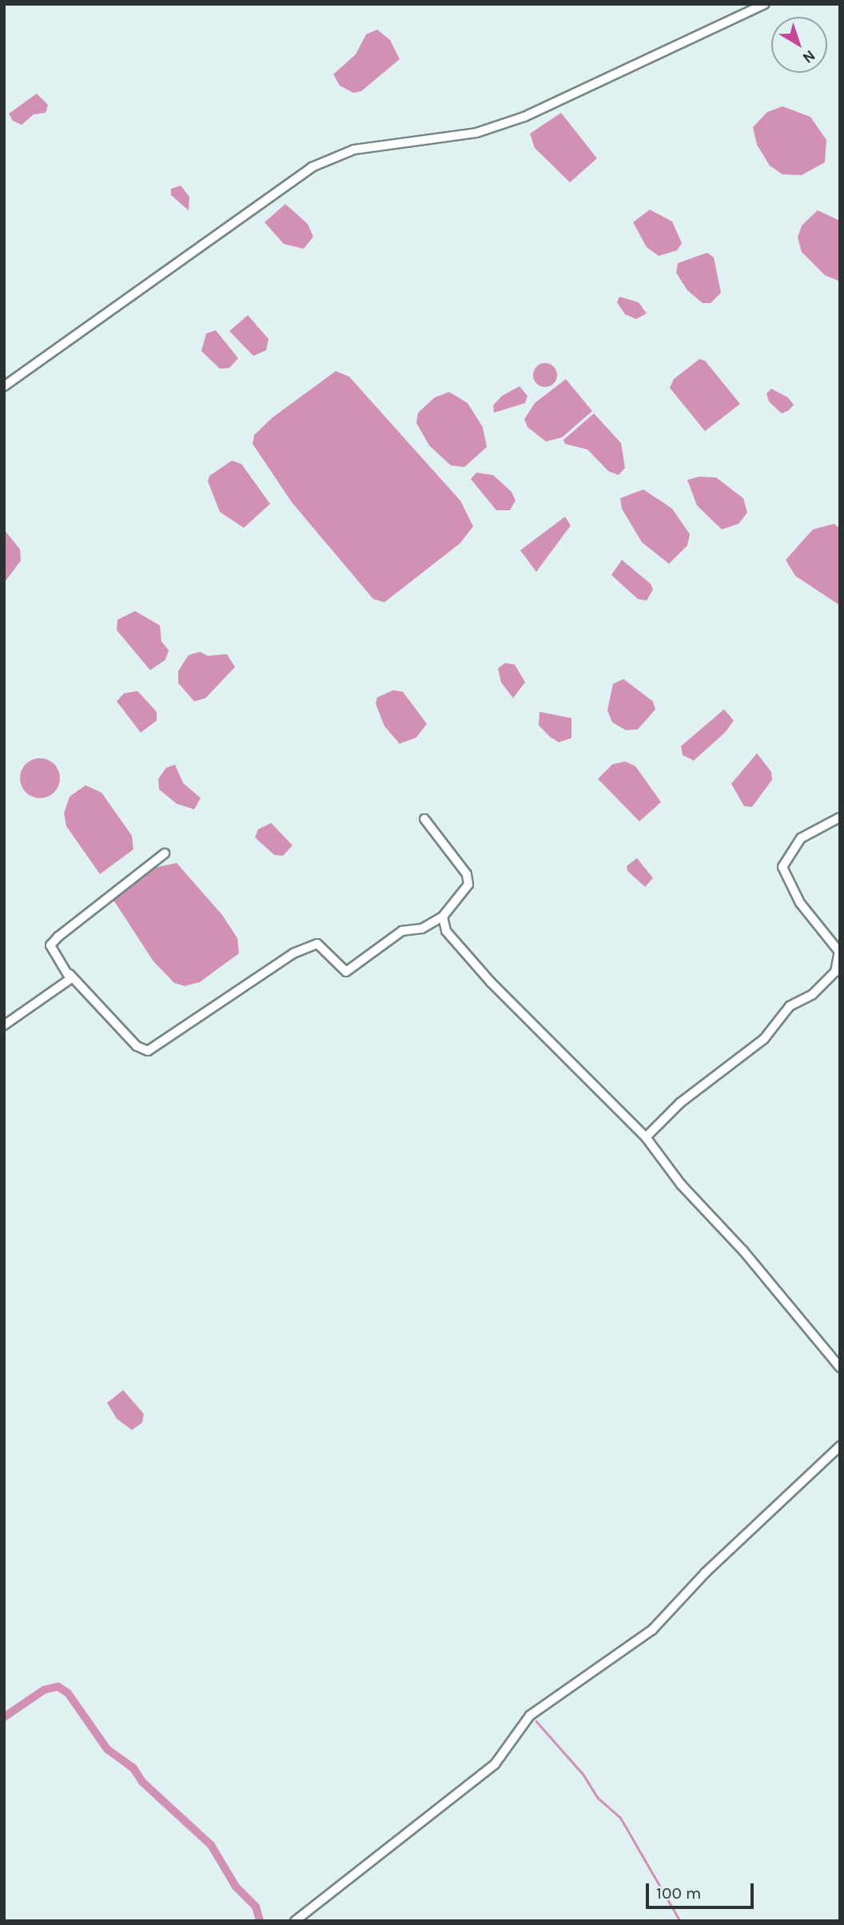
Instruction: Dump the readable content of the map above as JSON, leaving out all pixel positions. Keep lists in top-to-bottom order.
{
  "scale_bar": "100 m",
  "north": "bottom right"
}
